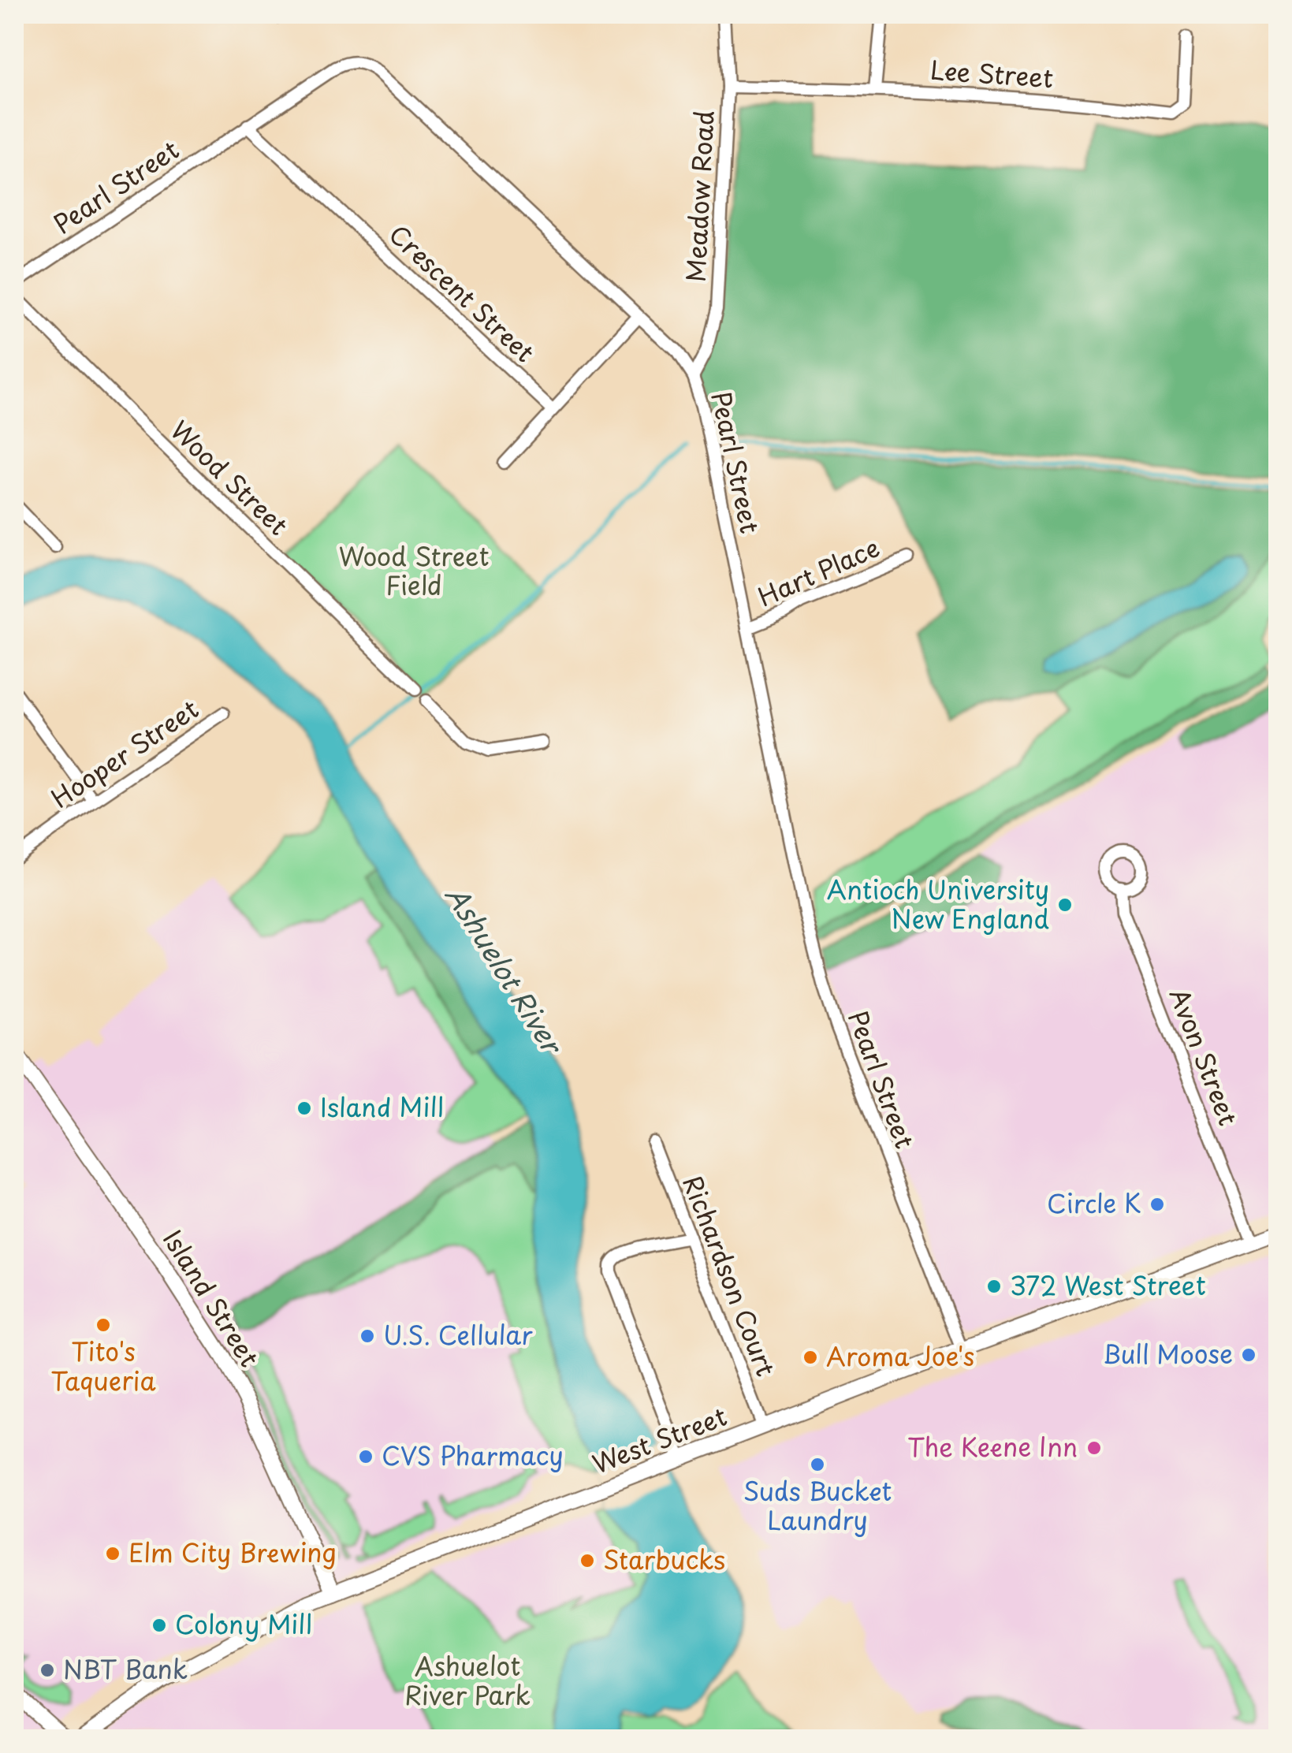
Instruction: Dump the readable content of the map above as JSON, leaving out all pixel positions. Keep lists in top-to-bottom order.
{
  "streets": {
    "street": [
      "Lee Street",
      "Pearl Street",
      "Meadow Road",
      "Crescent Street",
      "Wood Street",
      "Hart Place",
      "Hooper Street",
      "Avon Street",
      "Richardson Court",
      "Island Street",
      "West Street"
    ]
  },
  "crossings": [
    ["Lee Street", "Meadow Road"],
    ["Pearl Street", "Meadow Road"],
    ["Pearl Street", "Crescent Street"],
    ["Pearl Street", "Hart Place"],
    ["Pearl Street", "West Street"],
    ["Avon Street", "West Street"],
    ["Richardson Court", "West Street"],
    ["Island Street", "West Street"]
  ],
  "water": ["Ashuelot River"],
  "parks": ["Wood Street Field", "Ashuelot River Park"],
  "places": [
    "Antioch University New England",
    "Island Mill",
    "Circle K",
    "372 West Street",
    "Tito's Taqueria",
    "U.S. Cellular",
    "Bull Moose",
    "Aroma Joe's",
    "The Keene Inn",
    "CVS Pharmacy",
    "Suds Bucket Laundry",
    "Elm City Brewing",
    "Starbucks",
    "Colony Mill",
    "NBT Bank"
  ]
}
